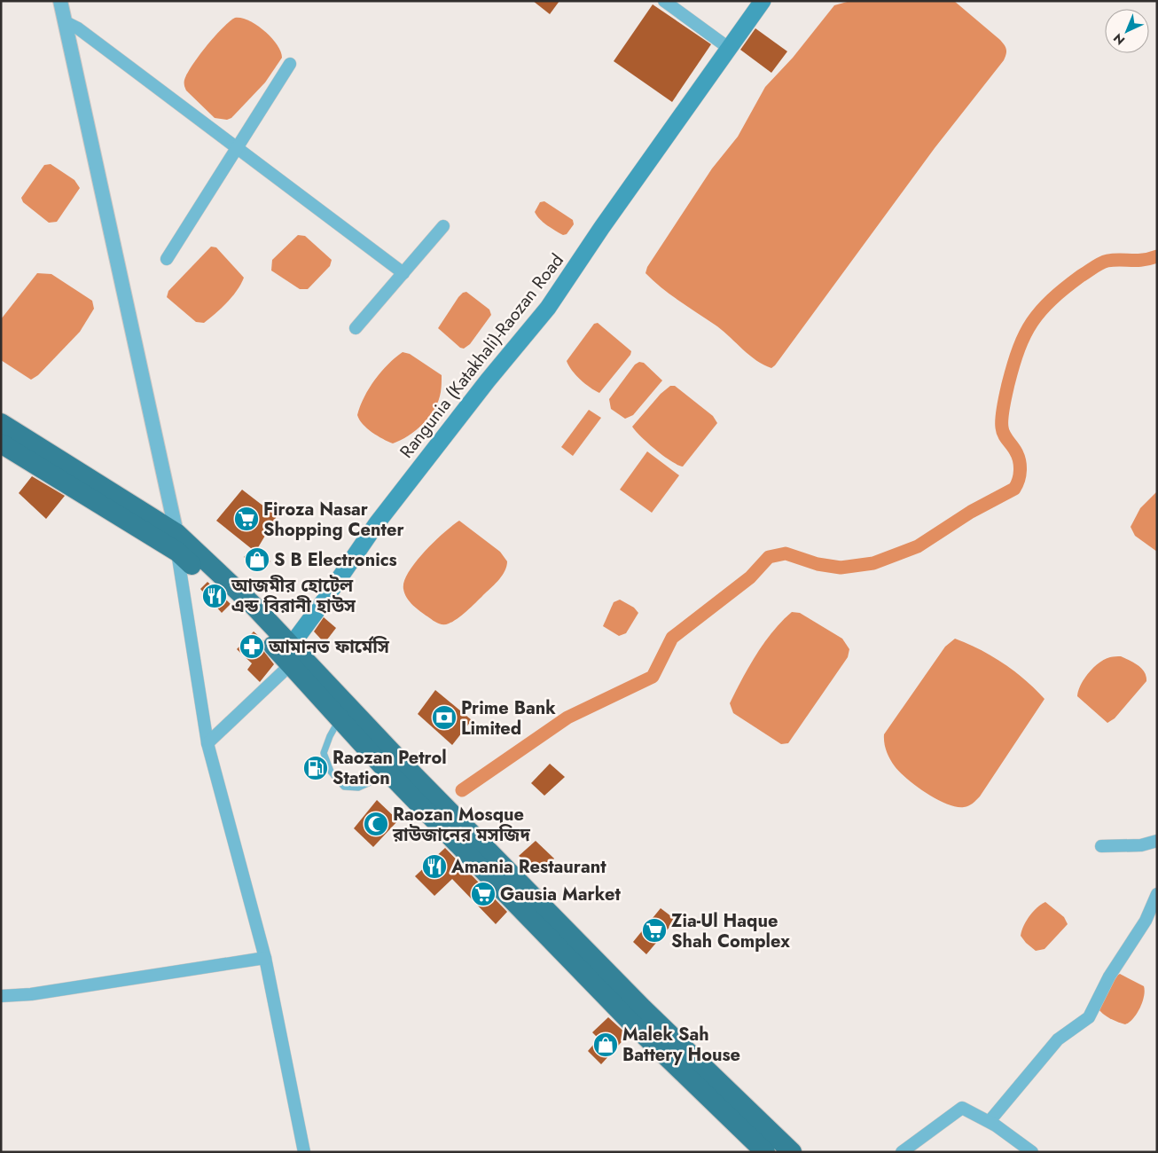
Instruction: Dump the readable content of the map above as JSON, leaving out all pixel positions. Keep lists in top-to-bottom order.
{
  "streets": {
    "main road": ["Rangunia (Katakhali)-Raozan Road"]
  },
  "places": {
    "supermarket": ["Firoza Nasar Shopping Center", "Gausia Market", "Zia-Ul Haque Shah Complex"],
    "shop": ["S B Electronics", "Malek Sah Battery House"],
    "restaurant": ["আজমীর হোটেল এন্ড বিরানী হাউস", "Amania Restaurant"],
    "pharmacy": ["আমানত ফার্মেসি"],
    "bank": ["Prime Bank Limited"],
    "fuel station": ["Raozan Petrol Station"],
    "mosque": ["Raozan Mosque রাউজানের মসজিদ"]
  },
  "north": "bottom left"
}
